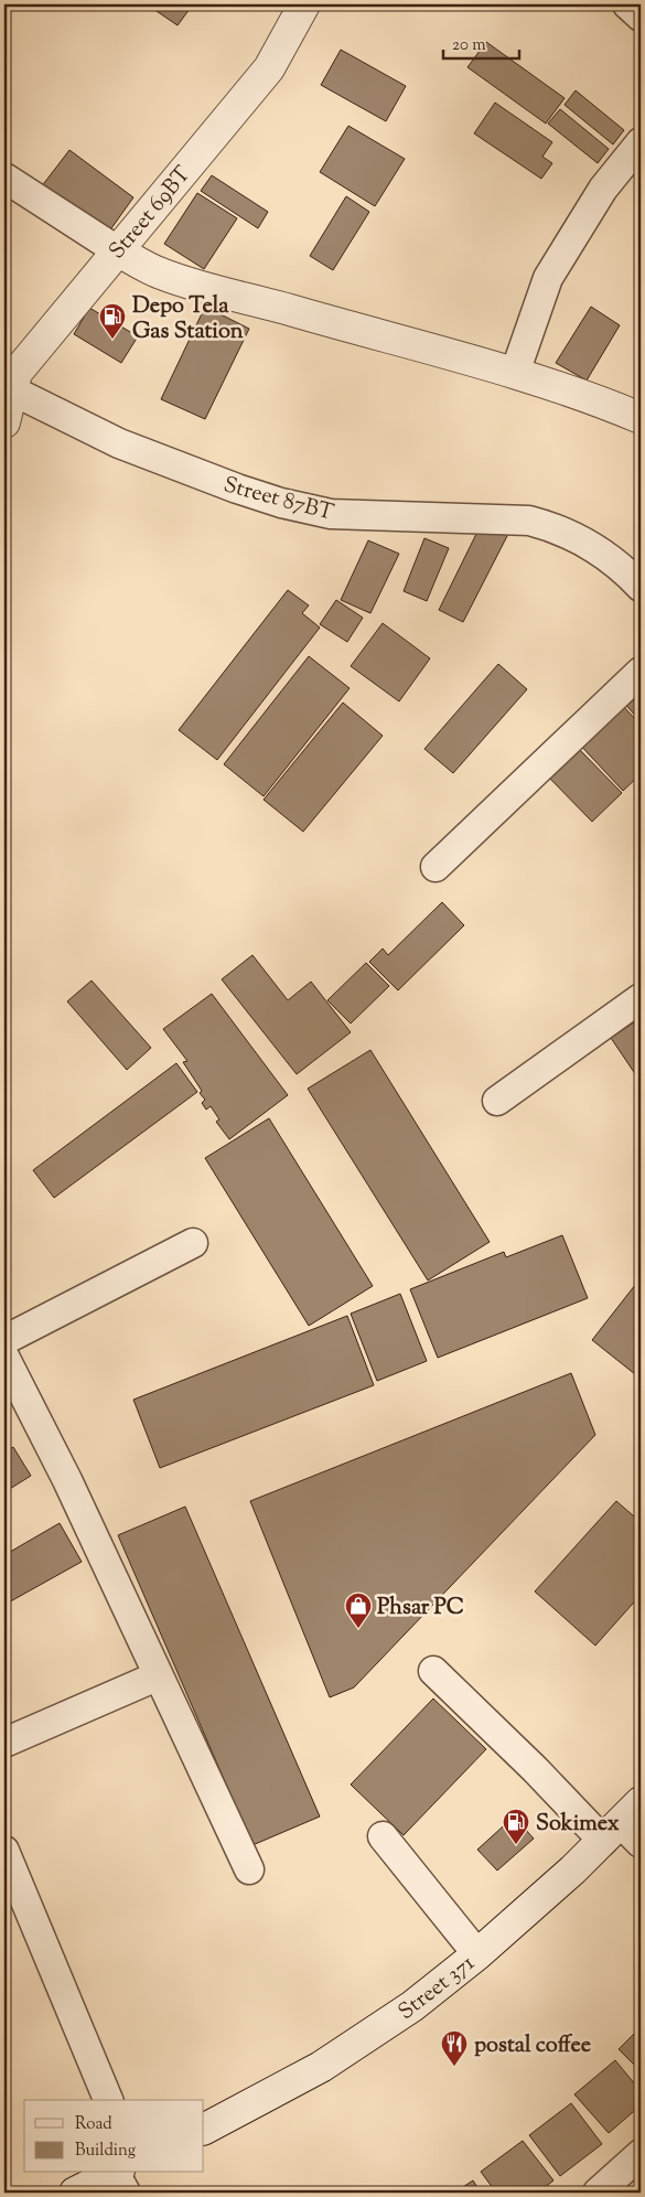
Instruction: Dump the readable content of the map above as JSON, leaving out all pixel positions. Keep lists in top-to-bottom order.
{
  "streets": {
    "street": ["Street 69BT", "Street 87BT", "Street 371"]
  },
  "crossings": [
    ["Street 69BT", "Street 87BT"]
  ],
  "places": {
    "fuel station": ["Depo Tela Gas Station", "Sokimex"],
    "shop": ["Phsar PC"],
    "restaurant": ["postal coffee"]
  },
  "legend": ["Road", "Building"],
  "scale_bar": "20 m"
}
